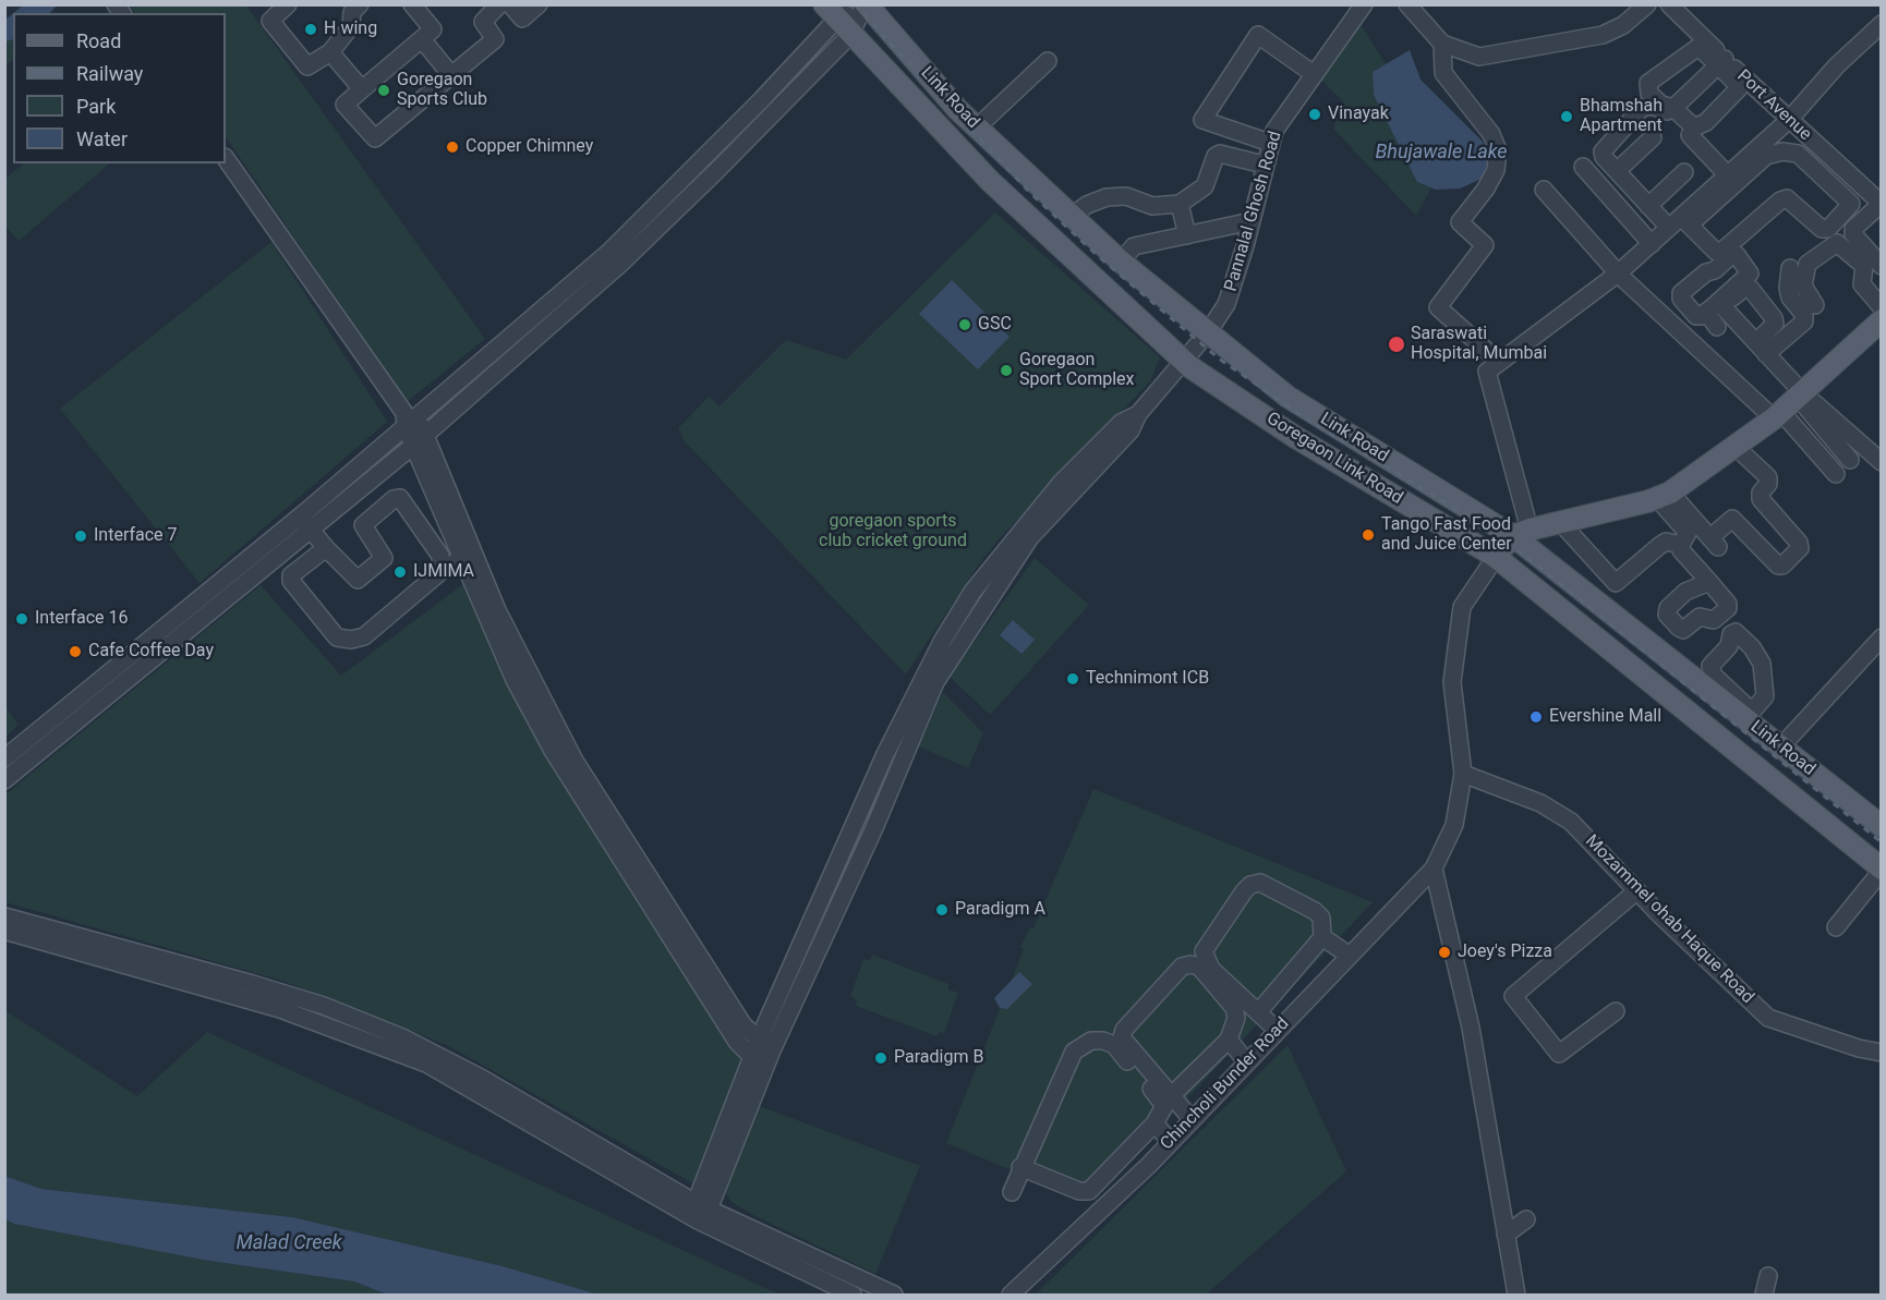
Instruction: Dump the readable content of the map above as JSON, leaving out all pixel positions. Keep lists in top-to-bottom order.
{
  "streets": {
    "main road": ["Link Road", "Goregaon Link Road", "Chincholi Bunder Road"],
    "street": ["Port Avenue", "Pannalal Ghosh Road", "Mozammel ohab Haque Road"]
  },
  "crossings": [
    ["Link Road", "Pannalal Ghosh Road"],
    ["Link Road", "Goregaon Link Road"],
    ["Link Road", "Chincholi Bunder Road"],
    ["Pannalal Ghosh Road", "Goregaon Link Road"],
    ["Goregaon Link Road", "Chincholi Bunder Road"],
    ["Mozammel ohab Haque Road", "Chincholi Bunder Road"]
  ],
  "water": ["Bhujawale Lake", "Malad Creek"],
  "parks": ["goregaon sports club cricket ground"],
  "places": [
    "H wing",
    "Goregaon Sports Club",
    "Vinayak",
    "Bhamshah Apartment",
    "Copper Chimney",
    "GSC",
    "Saraswati Hospital, Mumbai",
    "Goregaon Sport Complex",
    "Tango Fast Food and Juice Center",
    "Interface 7",
    "IJMIMA",
    "Interface 16",
    "Cafe Coffee Day",
    "Technimont ICB",
    "Evershine Mall",
    "Paradigm A",
    "Joey's Pizza",
    "Paradigm B"
  ],
  "legend": [
    "Road",
    "Railway",
    "Park",
    "Water"
  ]
}
